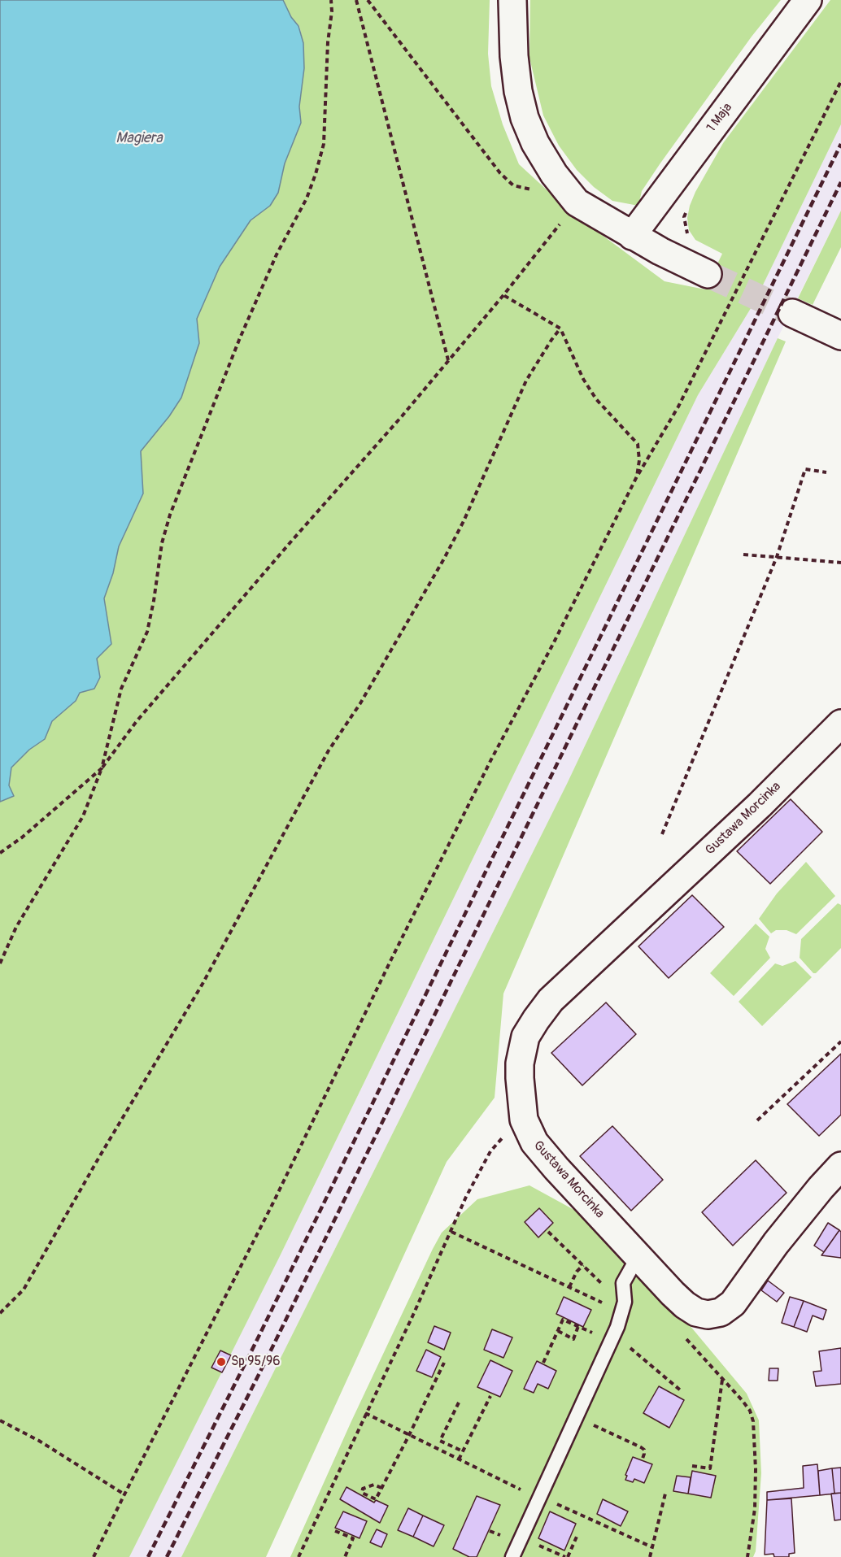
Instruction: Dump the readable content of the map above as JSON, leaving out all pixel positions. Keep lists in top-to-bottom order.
{
  "streets": {
    "street": ["1 Maja", "Gustawa Morcinka"]
  },
  "water": ["Magiera"],
  "places": ["Sp 95/96"]
}
